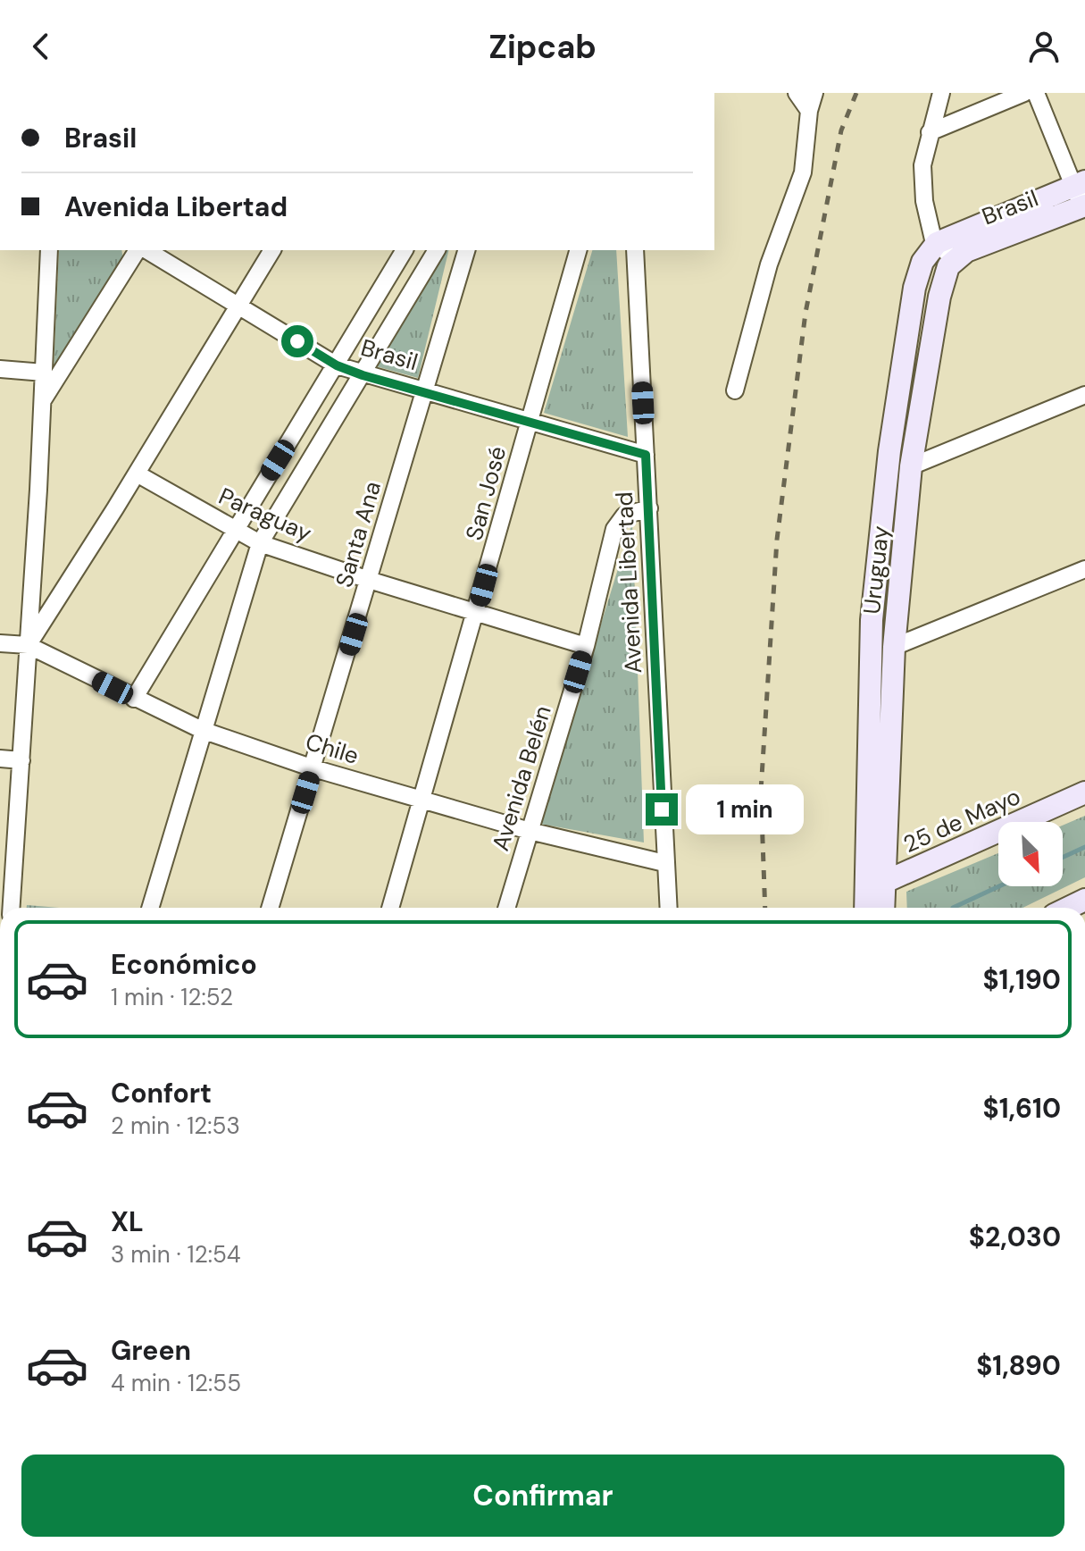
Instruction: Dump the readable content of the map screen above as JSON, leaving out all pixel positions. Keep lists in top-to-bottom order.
{
  "streets": {
    "street": [
      "Brasil",
      "San José",
      "Paraguay",
      "Santa Ana",
      "Uruguay",
      "Avenida Libertad",
      "Chile",
      "Avenida Belén",
      "25 de Mayo"
    ]
  },
  "crossings": [
    ["Brasil", "San José"],
    ["Brasil", "Santa Ana"],
    ["Brasil", "Uruguay"],
    ["Brasil", "Avenida Libertad"],
    ["San José", "Paraguay"],
    ["San José", "Chile"],
    ["Paraguay", "Santa Ana"],
    ["Paraguay", "Avenida Belén"],
    ["Santa Ana", "Chile"],
    ["Uruguay", "25 de Mayo"],
    ["Avenida Libertad", "Chile"],
    ["Avenida Libertad", "Avenida Belén"],
    ["Chile", "Avenida Belén"]
  ],
  "north": "bottom right",
  "page": {
    "header": "Zipcab",
    "banner": ["Brasil", "Avenida Libertad"],
    "bubble": "1 min",
    "list": [
      {
        "name": "Económico",
        "note": "1 min · 12:52",
        "value": "$1,190"
      },
      {
        "name": "Confort",
        "note": "2 min · 12:53",
        "value": "$1,610"
      },
      {
        "name": "XL",
        "note": "3 min · 12:54",
        "value": "$2,030"
      },
      {
        "name": "Green",
        "note": "4 min · 12:55",
        "value": "$1,890"
      }
    ],
    "buttons": "Confirmar"
  }
}
